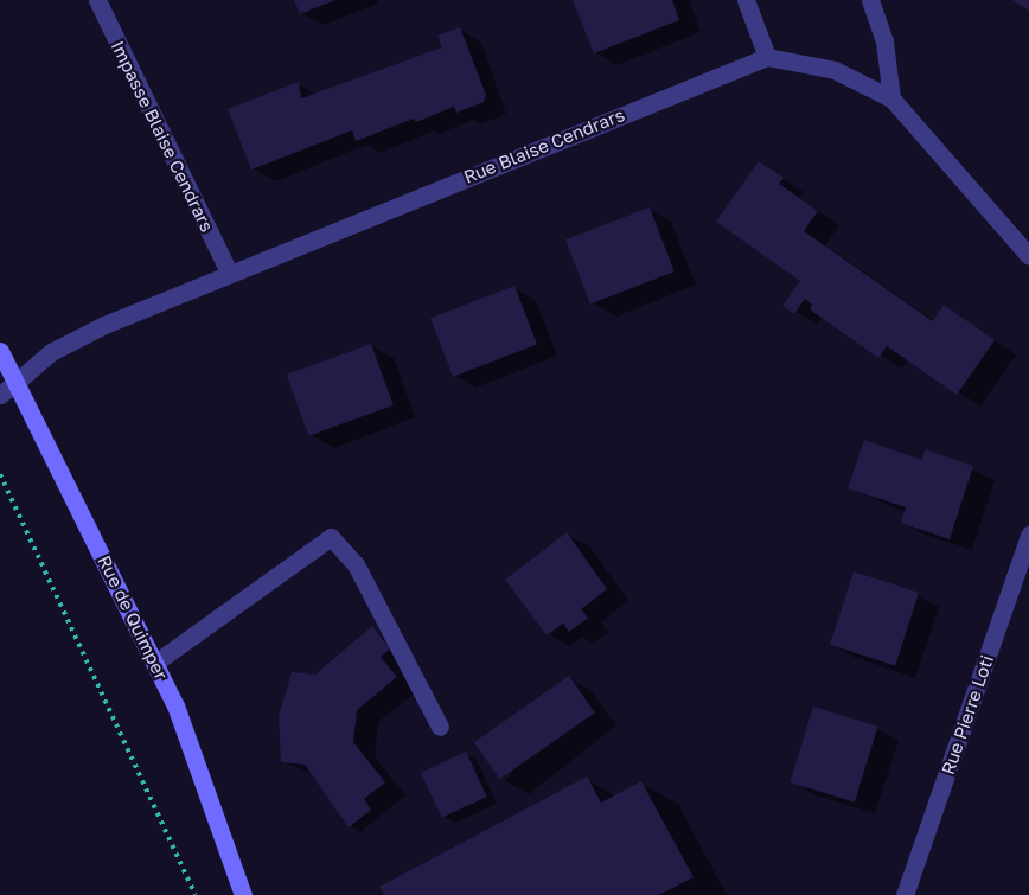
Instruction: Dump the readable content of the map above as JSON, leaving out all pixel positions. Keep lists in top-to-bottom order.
{
  "streets": {
    "main road": ["Rue de Quimper"],
    "street": ["Impasse Blaise Cendrars", "Rue Blaise Cendrars", "Rue Pierre Loti"]
  },
  "crossings": [
    ["Impasse Blaise Cendrars", "Rue Blaise Cendrars"],
    ["Rue Blaise Cendrars", "Rue de Quimper"]
  ]
}
